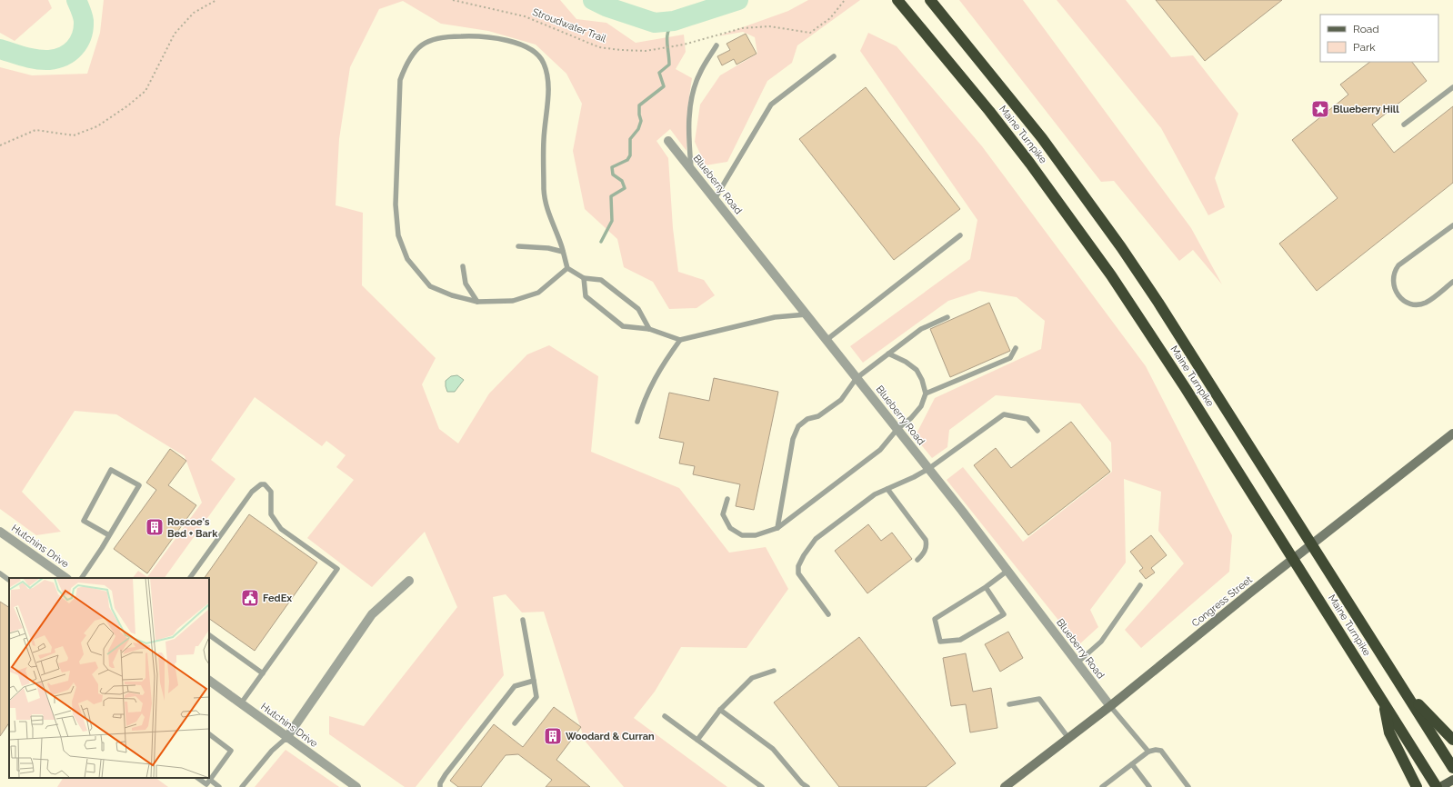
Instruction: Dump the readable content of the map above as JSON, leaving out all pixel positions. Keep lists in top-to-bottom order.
{
  "streets": {
    "highway": ["Maine Turnpike"],
    "main road": ["Congress Street"],
    "street": ["Blueberry Road", "Hutchins Drive"],
    "path": ["Stroudwater Trail"]
  },
  "crossings": [
    ["Blueberry Road", "Congress Street"]
  ],
  "places": {
    "place": ["Blueberry Hill"],
    "building": ["Roscoe's Bed + Bark", "Woodard & Curran"],
    "public building": ["FedEx"]
  },
  "legend": ["Road", "Park"]
}
